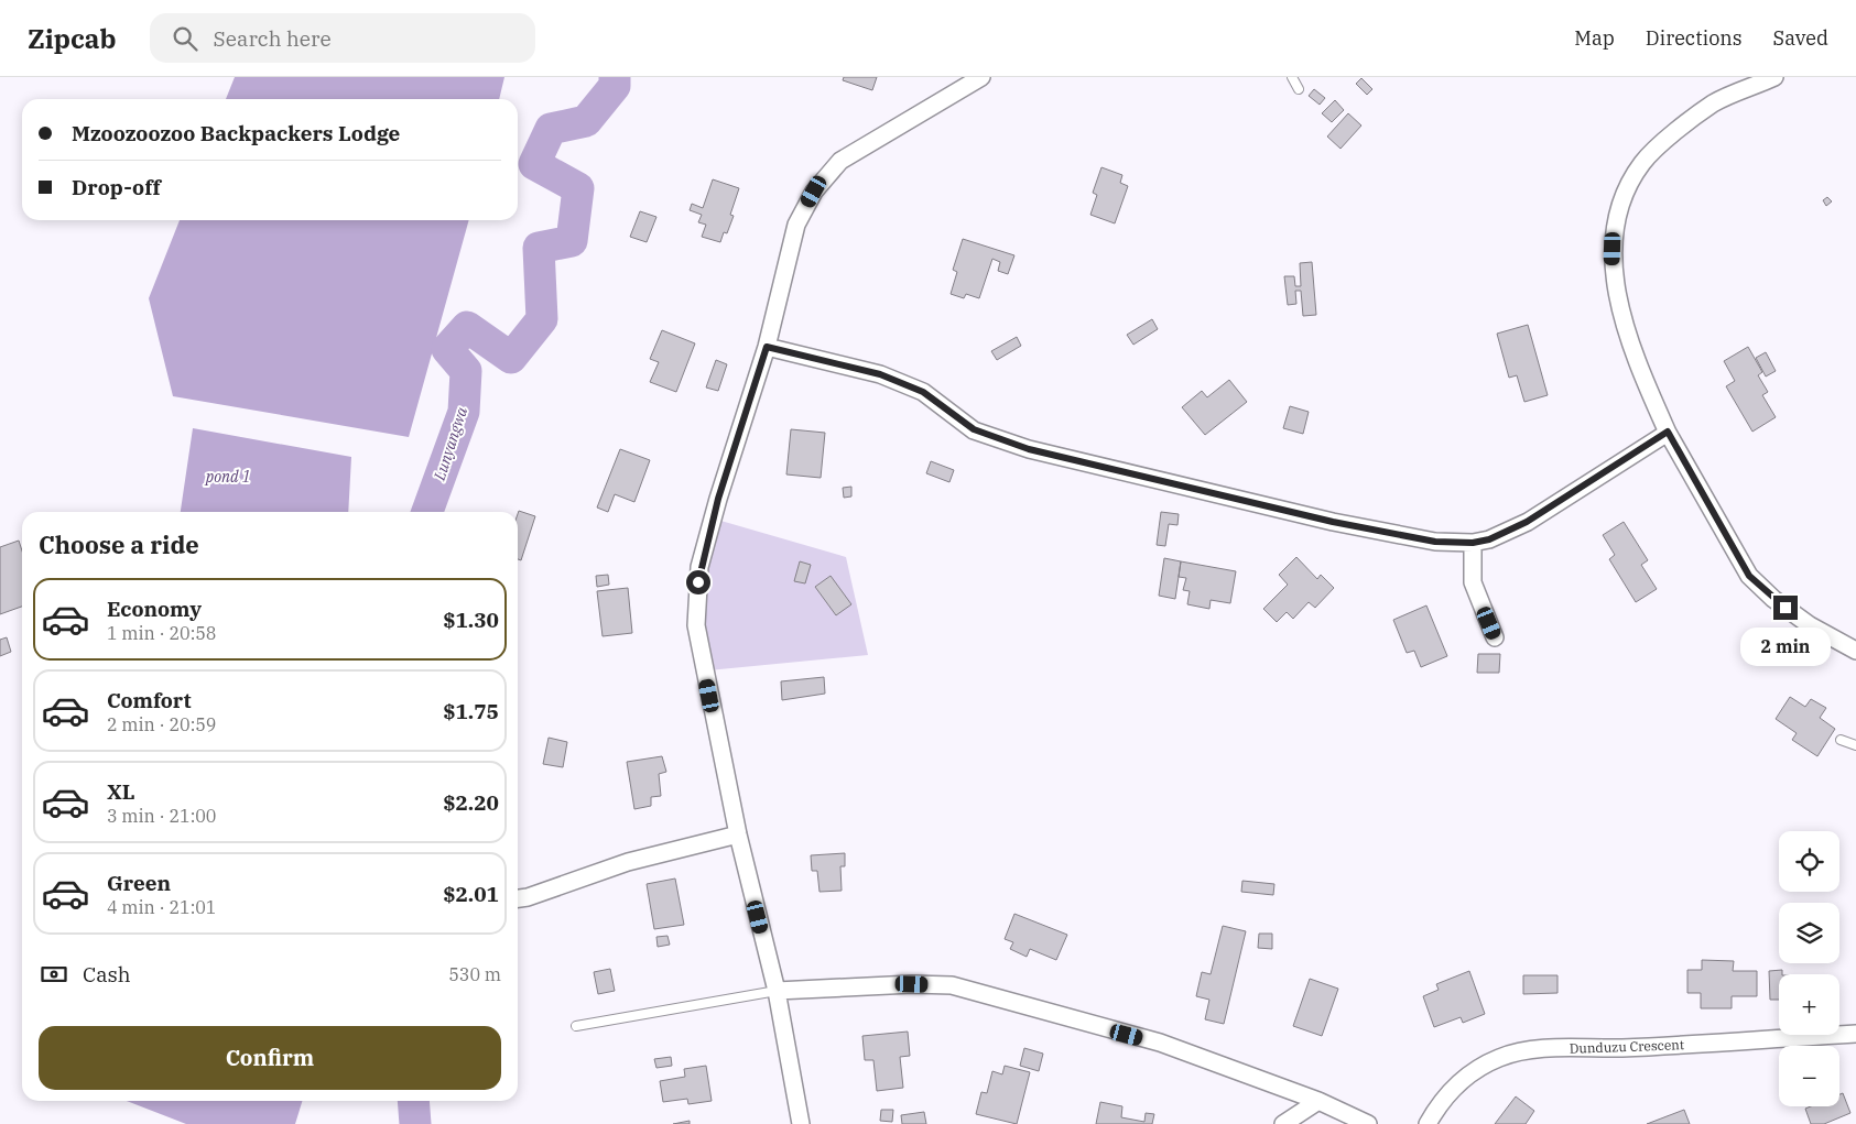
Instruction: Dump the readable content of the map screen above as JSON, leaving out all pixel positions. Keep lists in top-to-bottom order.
{
  "streets": {
    "street": ["Dunduzu Crescent"]
  },
  "water": ["Lunyangwa", "pond 1"],
  "page": {
    "header": "Zipcab",
    "search": "Search here",
    "nav": ["Map", "Directions", "Saved"],
    "banner": ["Mzoozoozoo Backpackers Lodge", "Drop-off"],
    "heading": "Choose a ride",
    "list": [
      {
        "name": "Economy",
        "note": "1 min · 20:58",
        "value": "$1.30"
      },
      {
        "name": "Comfort",
        "note": "2 min · 20:59",
        "value": "$1.75"
      },
      {
        "name": "XL",
        "note": "3 min · 21:00",
        "value": "$2.20"
      },
      {
        "name": "Green",
        "note": "4 min · 21:01",
        "value": "$2.01"
      }
    ],
    "bubble": "2 min",
    "map_buttons": ["+", "−"],
    "pay": ["Cash", "530 m"],
    "buttons": "Confirm"
  }
}
